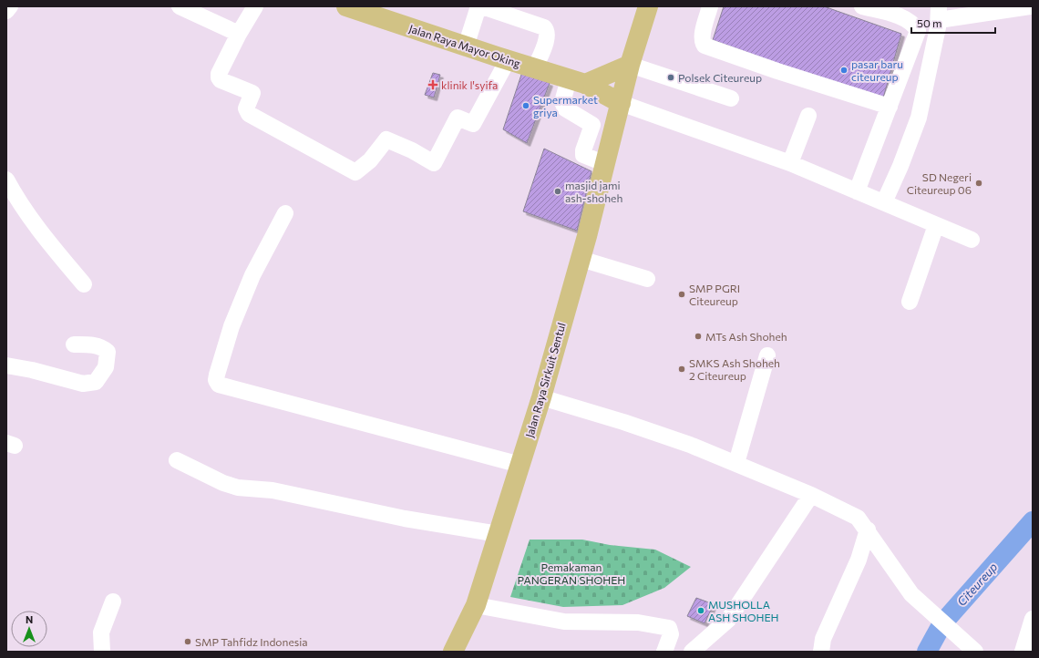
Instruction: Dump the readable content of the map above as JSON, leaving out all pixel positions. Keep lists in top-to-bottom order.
{
  "streets": {
    "main road": ["Jalan Raya Mayor Oking", "Jalan Raya Sirkuit Sentul"]
  },
  "crossings": [
    ["Jalan Raya Mayor Oking", "Jalan Raya Sirkuit Sentul"]
  ],
  "water": ["Citeureup"],
  "parks": ["Pemakaman PANGERAN SHOHEH"],
  "places": {
    "other": [
      "pasar baru citeureup",
      "Polsek Citeureup",
      "Supermarket griya",
      "SD Negeri Citeureup 06",
      "masjid jami ash-shoheh",
      "SMP PGRI Citeureup",
      "MTs Ash Shoheh",
      "SMKS Ash Shoheh 2 Citeureup",
      "MUSHOLLA ASH SHOHEH",
      "SMP Tahfidz Indonesia"
    ],
    "health": ["klinik l'syifa"]
  },
  "scale_bar": "50 m",
  "north": "top"
}
